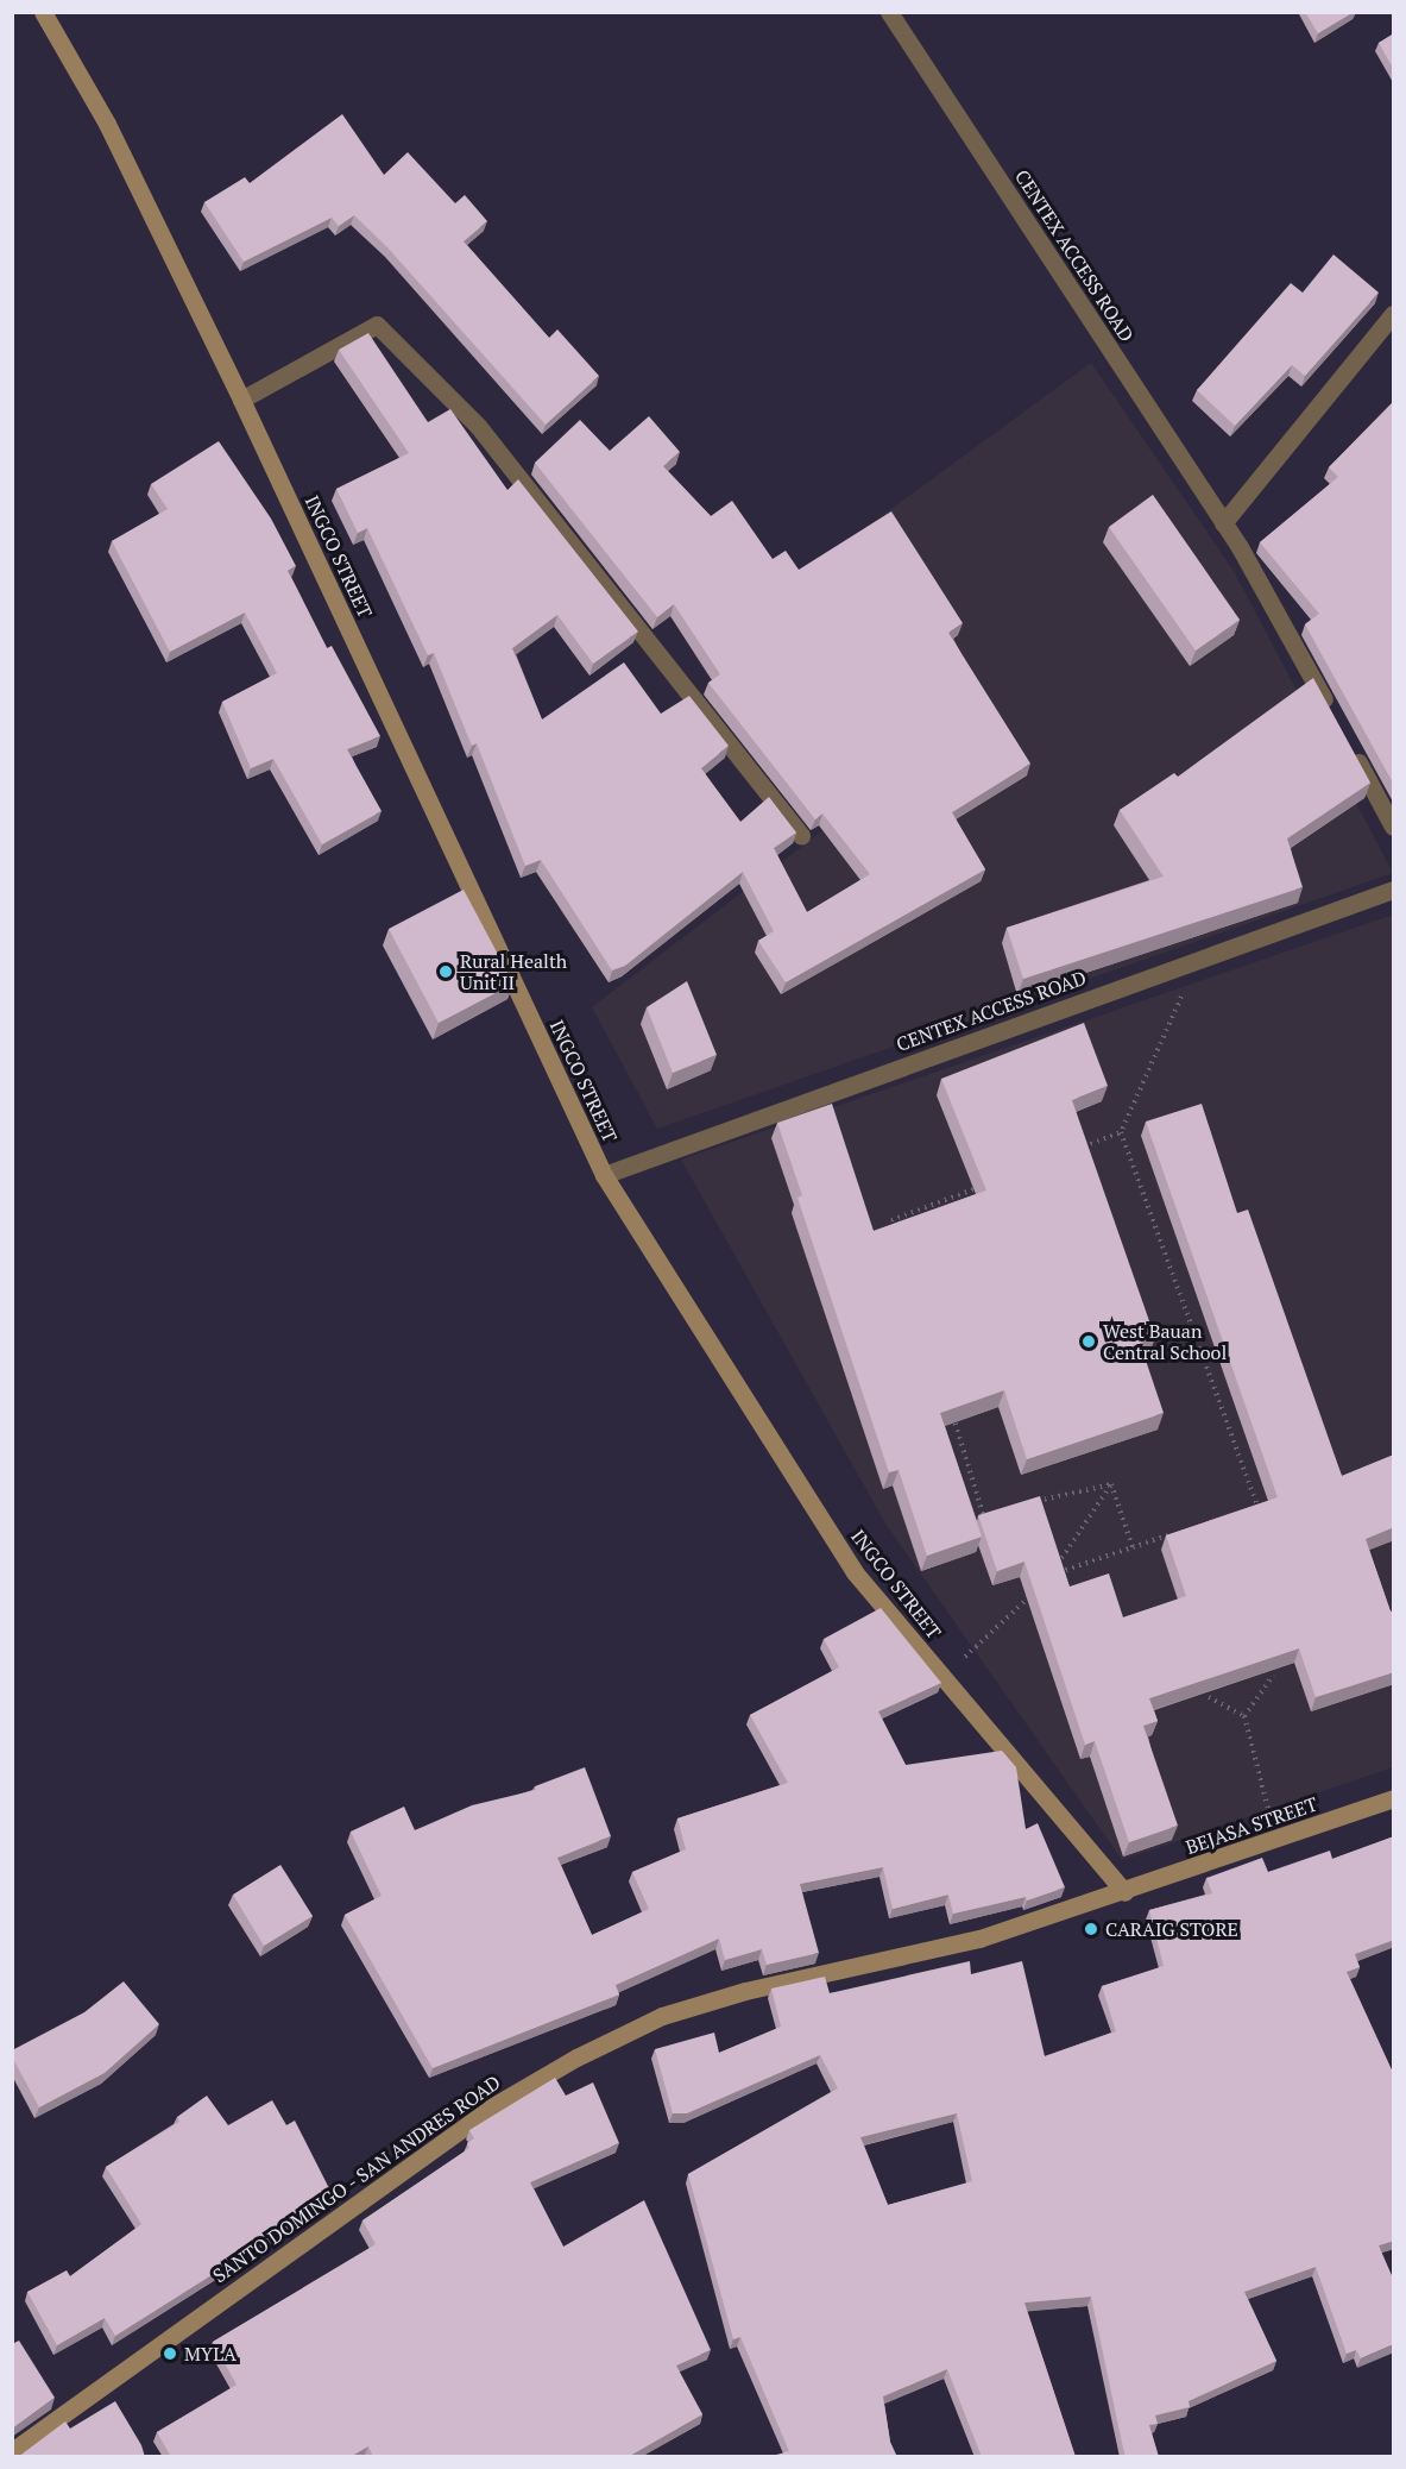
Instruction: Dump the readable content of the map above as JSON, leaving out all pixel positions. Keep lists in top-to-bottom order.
{
  "streets": {
    "street": [
      "CENTEX ACCESS ROAD",
      "INGCO STREET",
      "BEJASA STREET",
      "SANTO DOMINGO - SAN ANDRES ROAD"
    ]
  },
  "crossings": [
    ["CENTEX ACCESS ROAD", "INGCO STREET"],
    ["INGCO STREET", "BEJASA STREET"],
    ["INGCO STREET", "SANTO DOMINGO - SAN ANDRES ROAD"],
    ["BEJASA STREET", "SANTO DOMINGO - SAN ANDRES ROAD"]
  ],
  "places": [
    "Rural Health Unit II",
    "West Bauan Central School",
    "CARAIG STORE",
    "MYLA"
  ]
}
